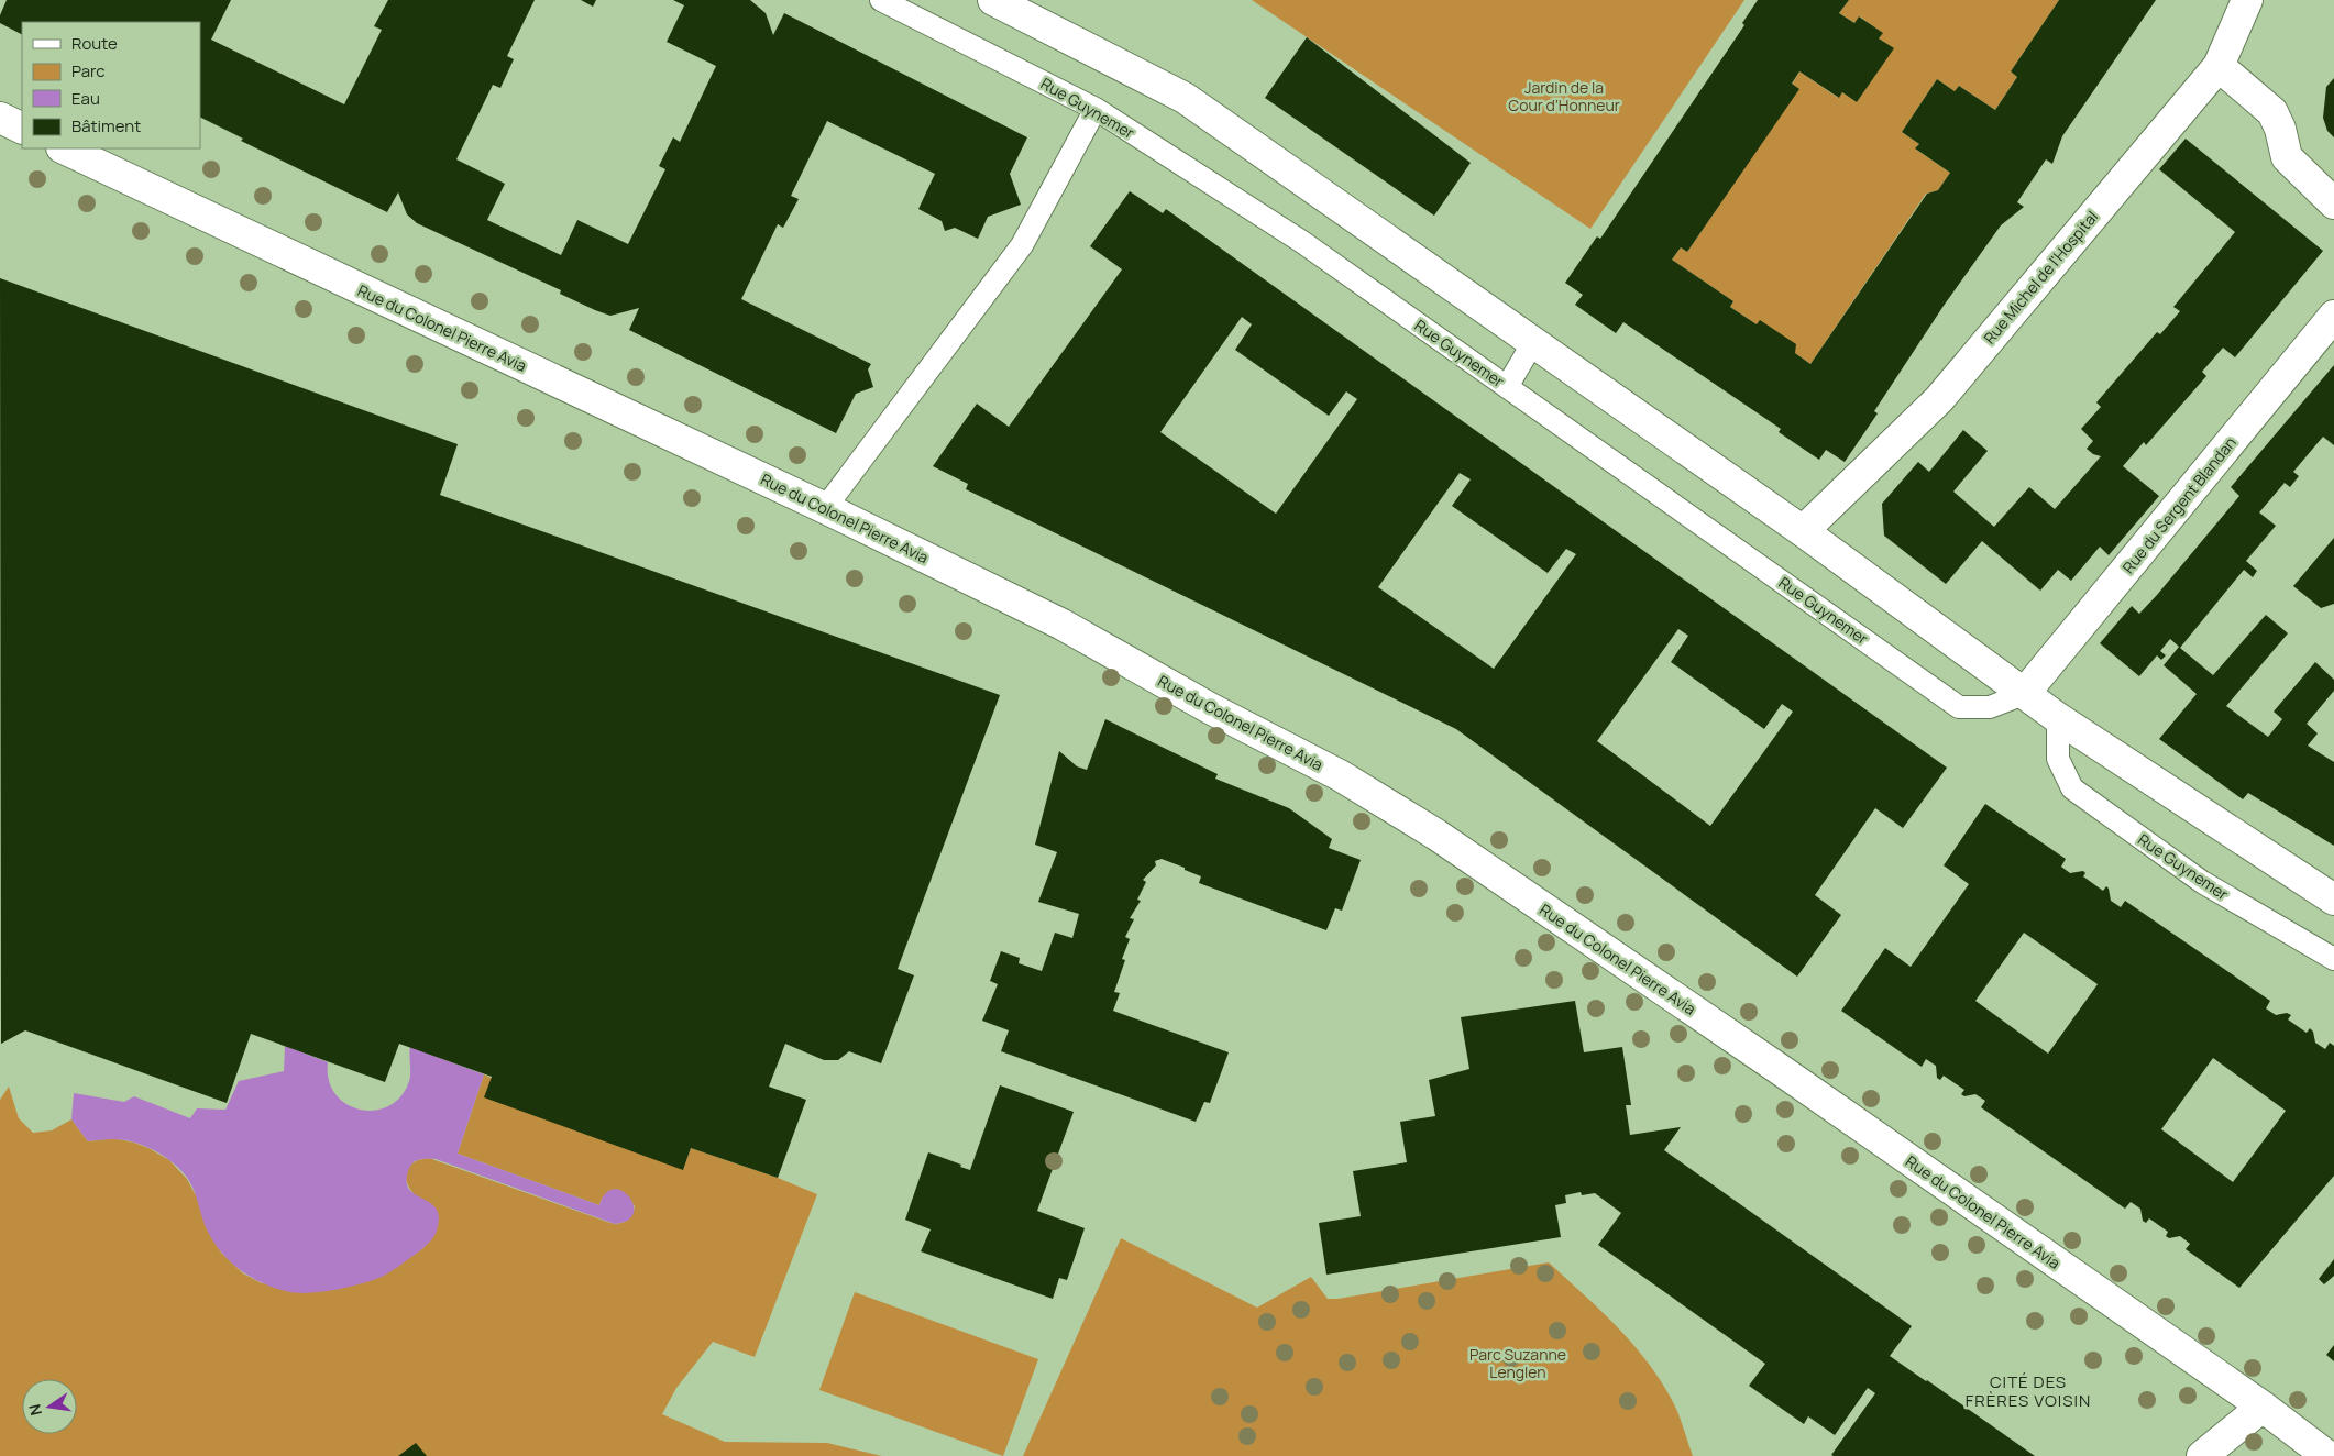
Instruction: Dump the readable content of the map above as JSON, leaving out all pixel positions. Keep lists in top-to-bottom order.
{
  "streets": {
    "street": ["Rue Michel de l'Hospital", "Rue du Colonel Pierre Avia", "Rue du Sergent Blandan"],
    "lane": ["Rue Guynemer"]
  },
  "crossings": [
    ["Rue Guynemer", "Rue du Sergent Blandan"]
  ],
  "districts": ["CITÉ DES FRÈRES VOISIN"],
  "parks": ["Jardin de la Cour d'Honneur", "Parc Suzanne Lenglen"],
  "legend": [
    "Route",
    "Parc",
    "Eau",
    "Bâtiment"
  ],
  "north": "left"
}
